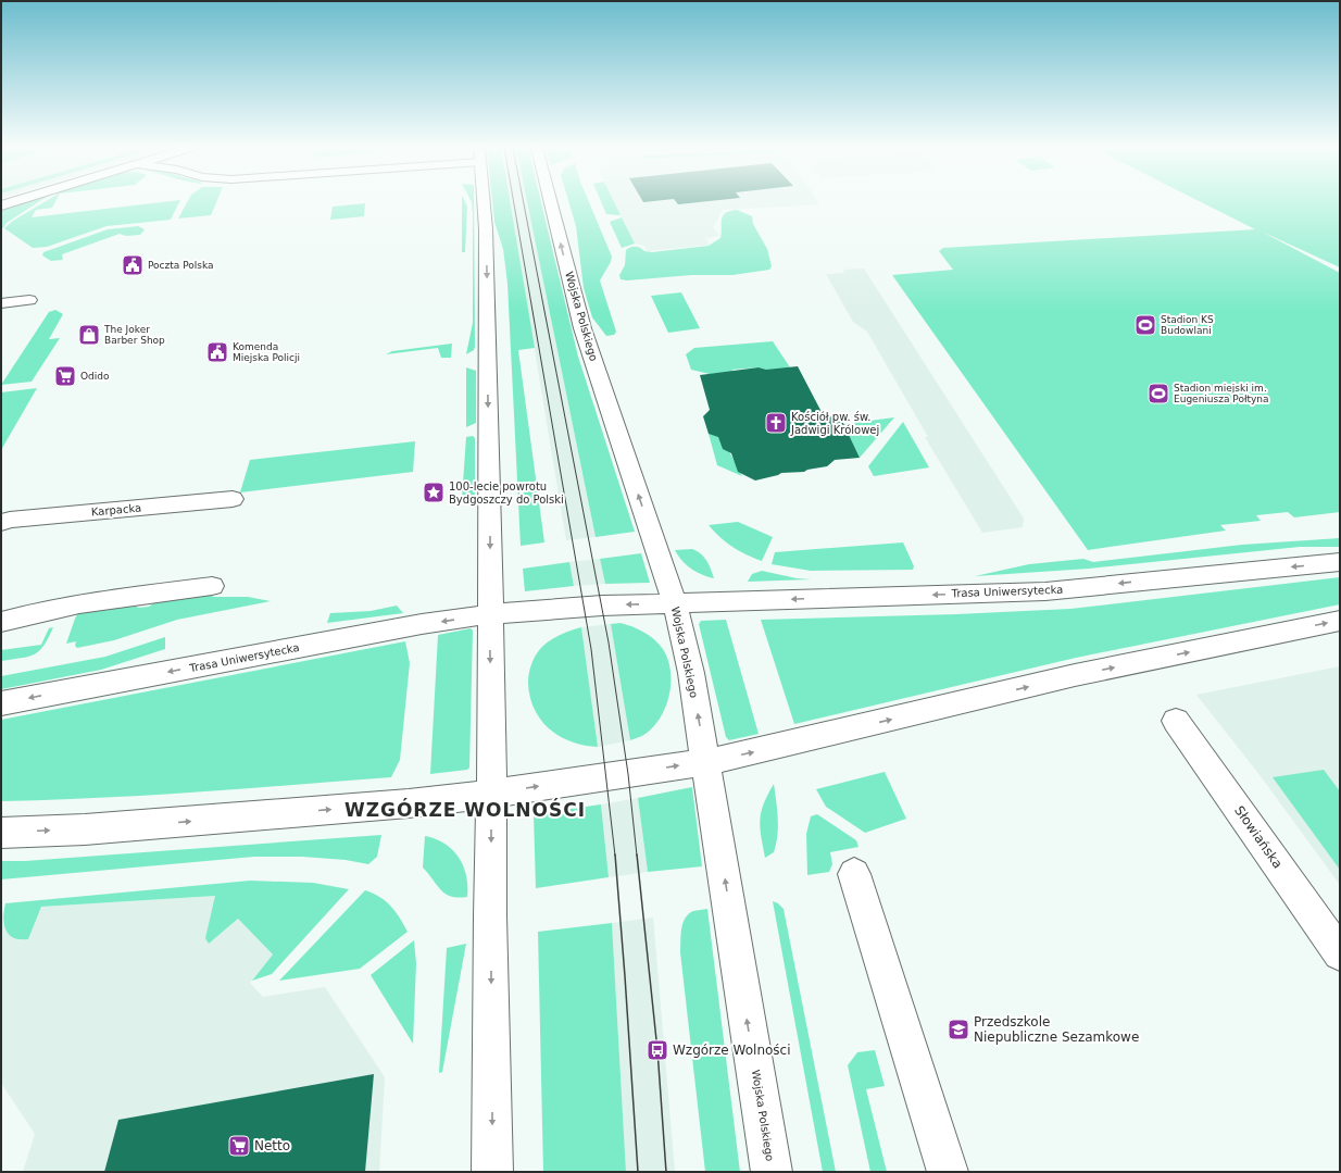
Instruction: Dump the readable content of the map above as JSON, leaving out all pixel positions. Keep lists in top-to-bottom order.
{
  "streets": {
    "street": [
      "Wojska Polskiego",
      "Karpacka",
      "Trasa Uniwersytecka",
      "Słowiańska"
    ]
  },
  "crossings": [
    ["Wojska Polskiego", "Trasa Uniwersytecka"]
  ],
  "districts": ["WZGÓRZE WOLNOŚCI"],
  "places": {
    "public building": ["Poczta Polska", "Komenda Miejska Policji"],
    "sports": ["Stadion KS Budowlani", "Stadion miejski im. Eugeniusza Połtyna"],
    "shop": ["The Joker Barber Shop"],
    "supermarket": ["Odido", "Netto"],
    "church": ["Kościół pw. św. Jadwigi Królowej"],
    "place": ["100-lecie powrotu Bydgoszczy do Polski"],
    "school or university": ["Przedszkole Niepubliczne Sezamkowe"],
    "bus stop": ["Wzgórze Wolności"]
  }
}
